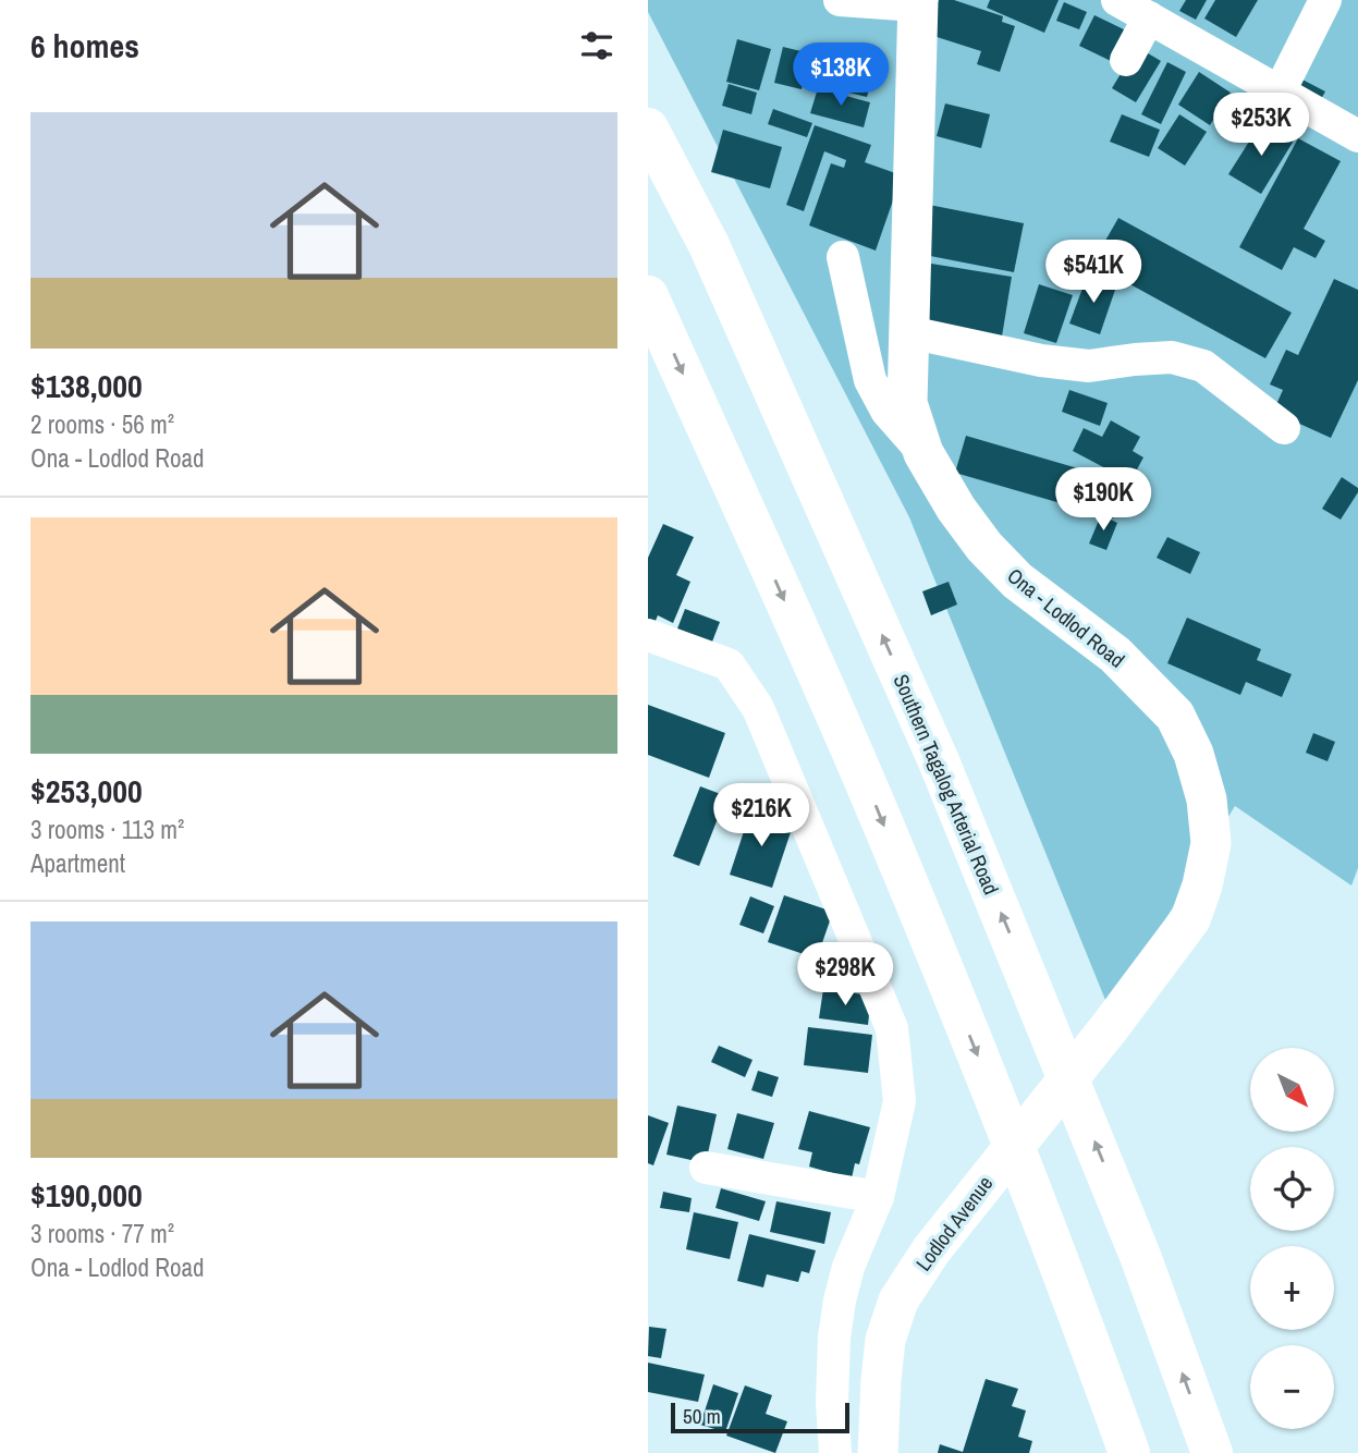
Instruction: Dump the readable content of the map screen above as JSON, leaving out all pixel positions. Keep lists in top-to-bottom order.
{
  "streets": {
    "highway": ["Southern Tagalog Arterial Road"],
    "main road": ["Ona - Lodlod Road", "Lodlod Avenue"]
  },
  "crossings": [
    ["Ona - Lodlod Road", "Lodlod Avenue"]
  ],
  "scale_bar": "50 m",
  "north": "bottom right",
  "page": {
    "heading": "6 homes",
    "price": [
      "$138K",
      "$253K",
      "$541K",
      "$190K",
      "$216K",
      "$298K"
    ],
    "list": [
      {
        "name": "$138,000",
        "note": "2 rooms · 56 m² · Ona - Lodlod Road"
      },
      {
        "name": "$253,000",
        "note": "3 rooms · 113 m² · Apartment"
      },
      {
        "name": "$190,000",
        "note": "3 rooms · 77 m² · Ona - Lodlod Road"
      }
    ],
    "map_buttons": ["+", "−"],
    "scale": "50 m"
  }
}
